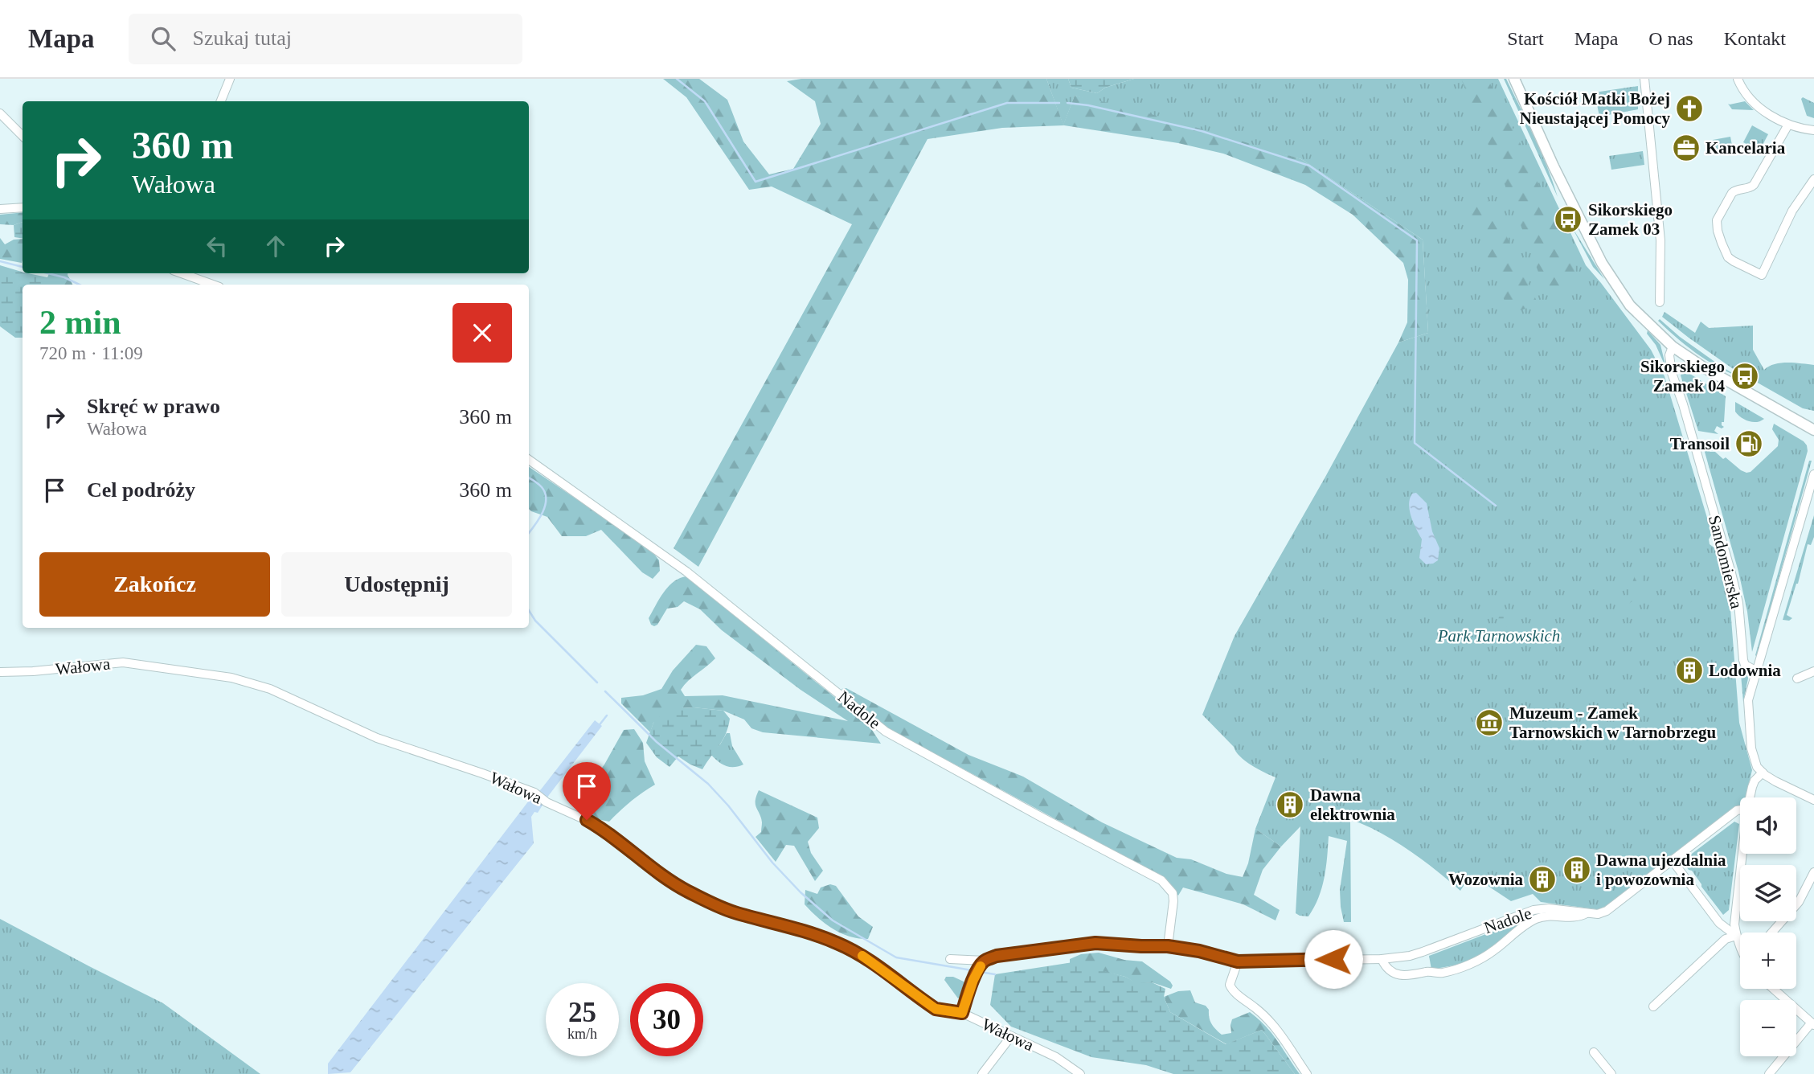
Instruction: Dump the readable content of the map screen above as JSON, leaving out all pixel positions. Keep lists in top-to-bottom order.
{
  "streets": {
    "street": ["Sandomierska", "Wałowa", "Nadole"]
  },
  "parks": ["Park Tarnowskich"],
  "places": {
    "church": ["Kościół Matki Bożej Nieustającej Pomocy"],
    "office": ["Kancelaria"],
    "bus stop": ["Sikorskiego Zamek 03", "Sikorskiego Zamek 04"],
    "fuel station": ["Transoil"],
    "building": [
      "Lodownia",
      "Dawna elektrownia",
      "Dawna ujezdalnia i powozownia",
      "Wozownia"
    ],
    "museum": ["Muzeum - Zamek Tarnowskich w Tarnobrzegu"]
  },
  "page": {
    "header": "Mapa",
    "search": "Szukaj tutaj",
    "nav": [
      "Start",
      "Mapa",
      "O nas",
      "Kontakt"
    ],
    "turn": ["360 m", "Wałowa"],
    "heading": ["2 min", "720 m · 11:09"],
    "list": [
      {
        "name": "Skręć w prawo",
        "note": "Wałowa",
        "value": "360 m"
      },
      {
        "name": "Cel podróży",
        "value": "360 m"
      }
    ],
    "buttons": ["Zakończ", "Udostępnij"],
    "map_buttons": ["+", "−"],
    "speed": "25 km/h",
    "limit": "30"
  }
}
